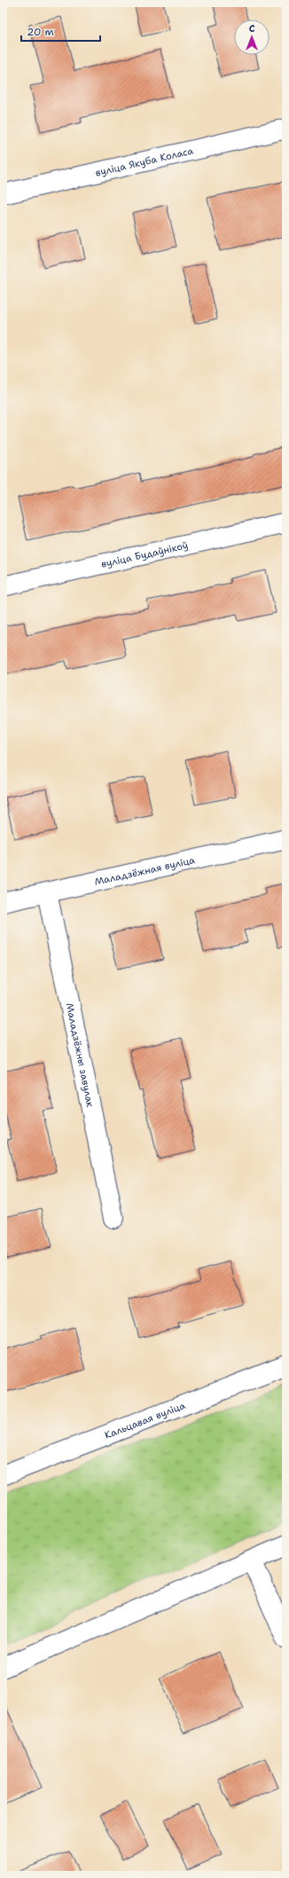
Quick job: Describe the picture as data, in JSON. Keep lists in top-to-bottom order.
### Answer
{
  "streets": {
    "street": [
      "вуліца Якуба Коласа",
      "вуліца Будаўнікоў",
      "Маладзёжная вуліца",
      "Маладзёжны завулак",
      "Кальцавая вуліца"
    ]
  },
  "crossings": [
    ["Маладзёжная вуліца", "Маладзёжны завулак"]
  ],
  "scale_bar": "20 m",
  "north": "top"
}
